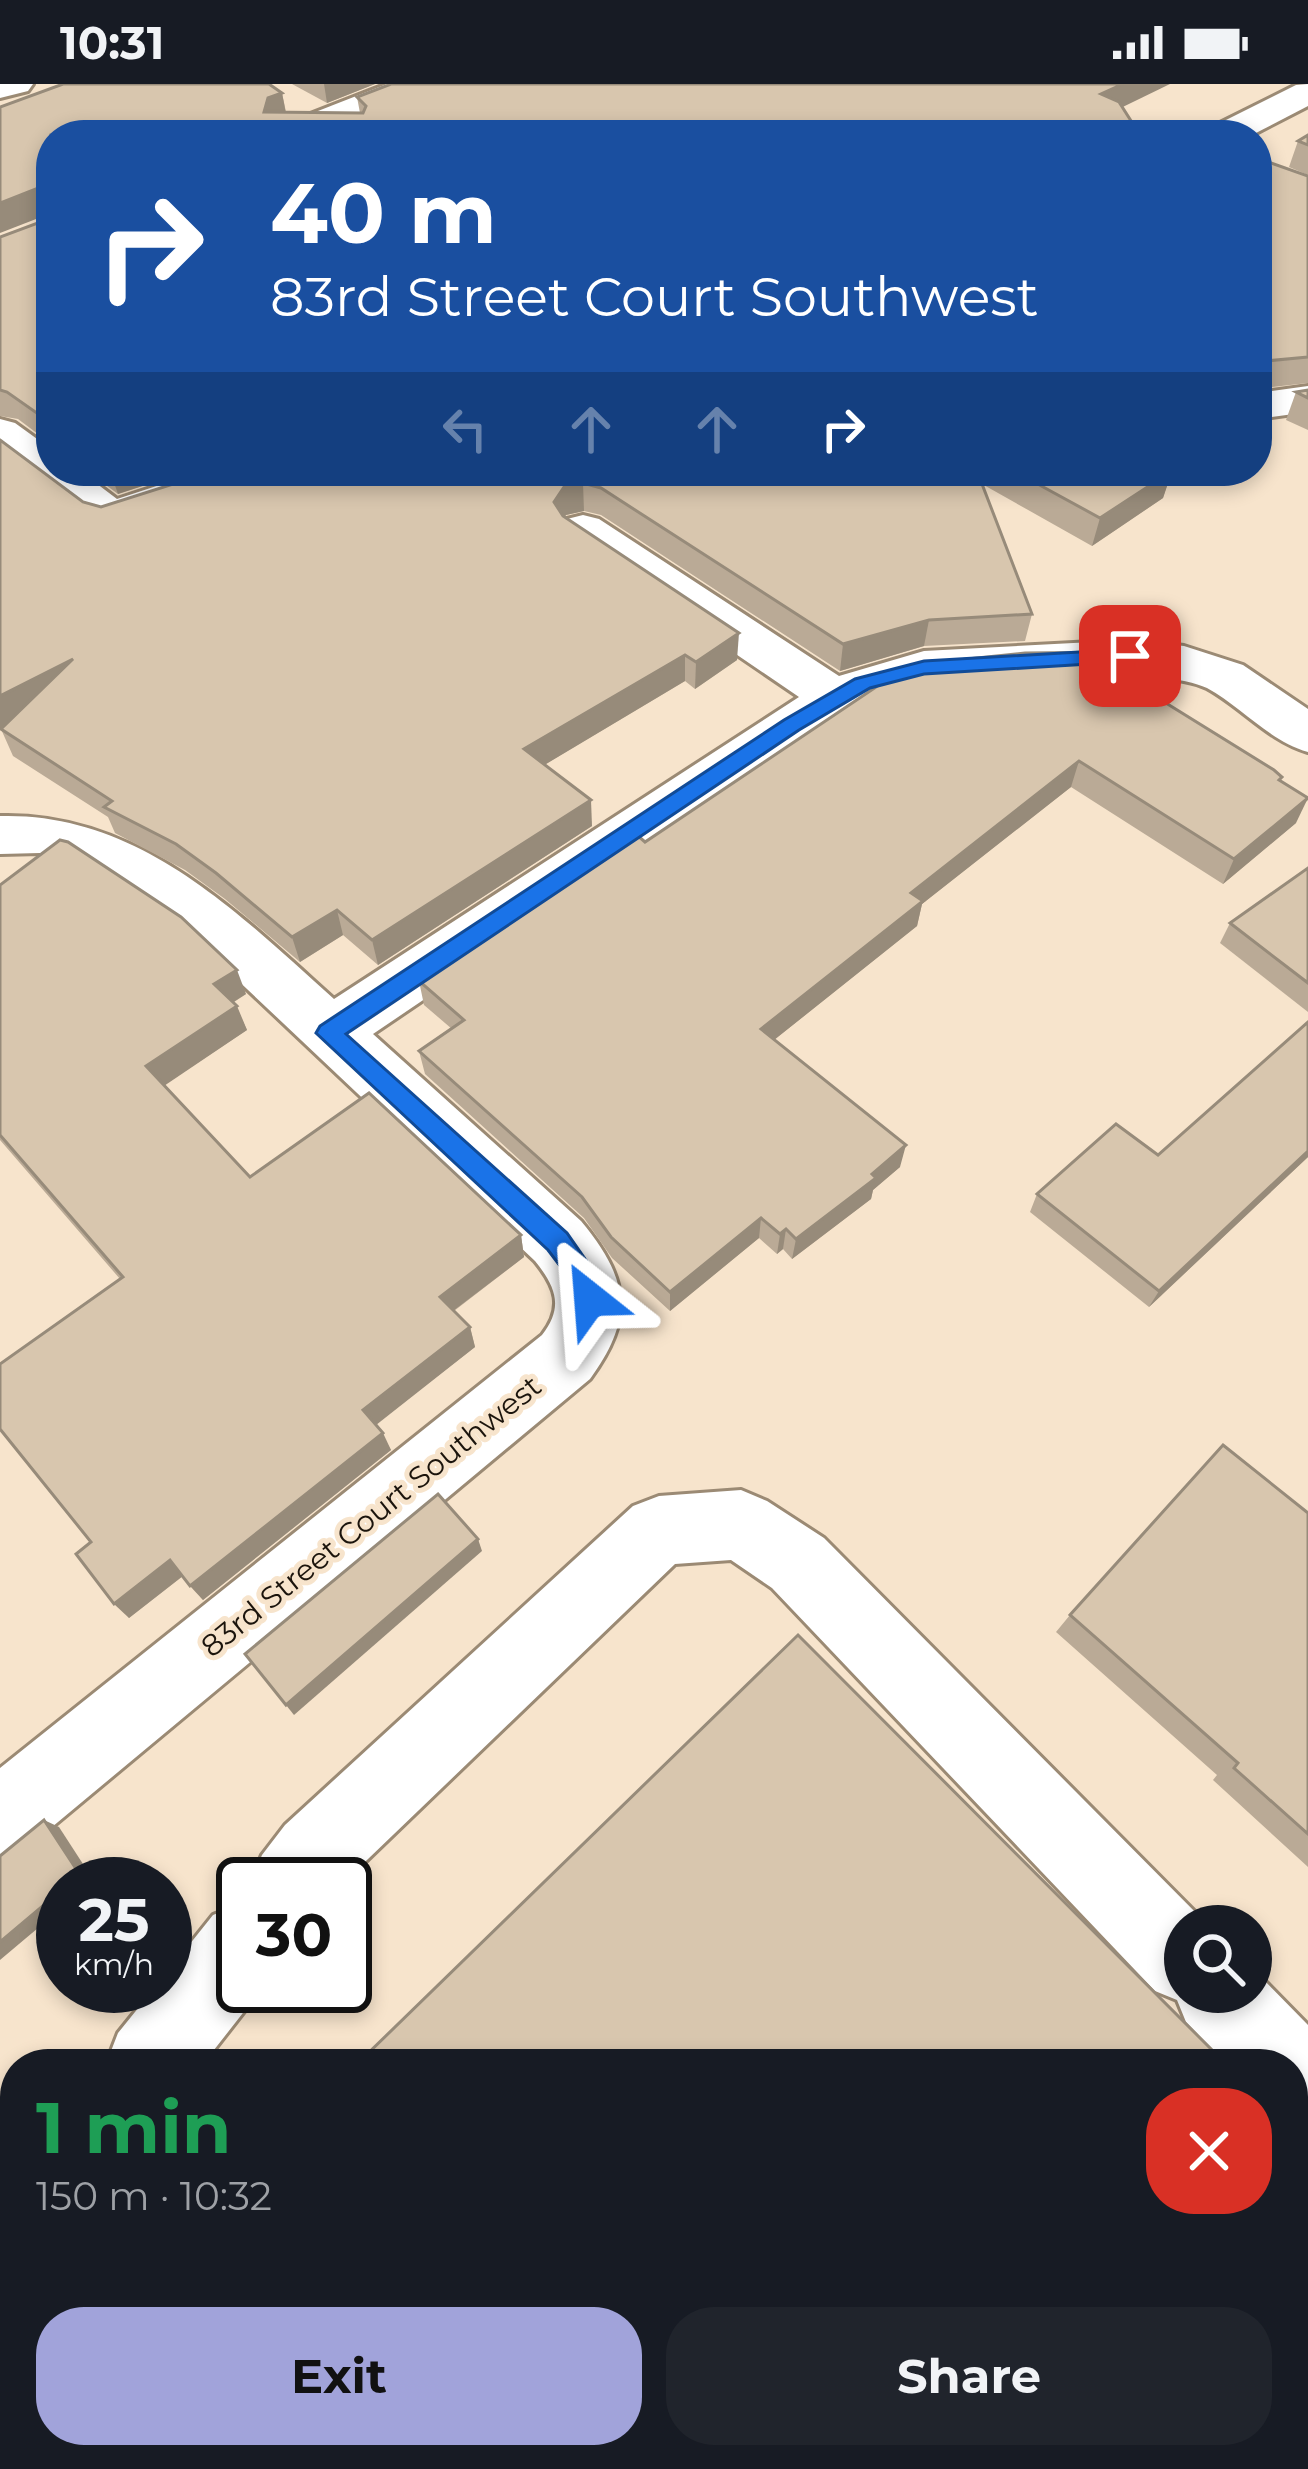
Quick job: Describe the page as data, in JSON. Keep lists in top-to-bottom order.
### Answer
{
  "streets": {
    "street": ["83rd Street Court Southwest"]
  },
  "page": {
    "status": "10:31",
    "turn": ["40 m", "83rd Street Court Southwest"],
    "speed": "25 km/h",
    "limit": "30",
    "heading": ["1 min", "150 m · 10:32"],
    "buttons": ["Exit", "Share"]
  }
}
